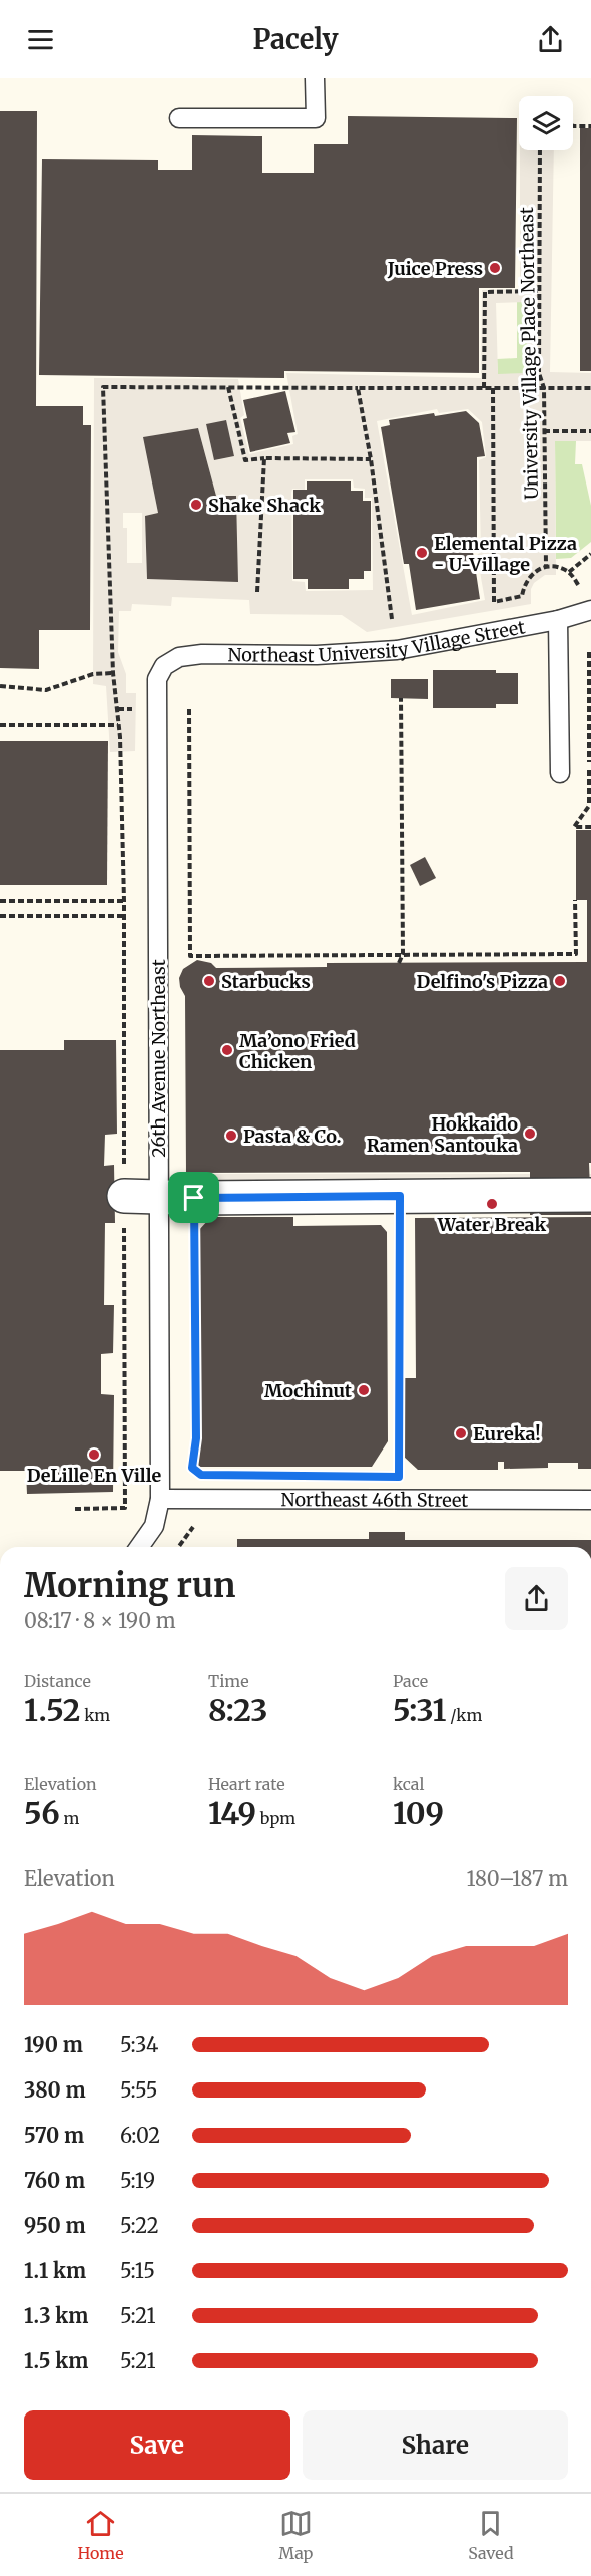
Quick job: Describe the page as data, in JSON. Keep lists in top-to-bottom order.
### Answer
{
  "streets": {
    "lane": ["Northeast University Village Street", "26th Avenue Northeast", "Northeast 46th Street"],
    "path": ["University Village Place Northeast"]
  },
  "crossings": [
    ["Northeast University Village Street", "26th Avenue Northeast"],
    ["26th Avenue Northeast", "Northeast 46th Street"]
  ],
  "places": [
    "Juice Press",
    "Shake Shack",
    "Elemental Pizza - U-Village",
    "Starbucks",
    "Delfino's Pizza",
    "Ma’ono Fried Chicken",
    "Hokkaido Ramen Santouka",
    "Pasta & Co.",
    "Water Break",
    "Mochinut",
    "Eureka!",
    "DeLille En Ville"
  ],
  "page": {
    "header": "Pacely",
    "heading": ["Morning run", "08:17 · 8 × 190 m"],
    "stats": [
      ["Distance", "1.52 km"],
      ["Time", "8:23"],
      ["Pace", "5:31 /km"],
      ["Elevation", "56 m"],
      ["Heart rate", "149 bpm"],
      ["kcal", "109"]
    ],
    "chart": ["Elevation", "180–187 m"],
    "list": [
      {
        "name": "190 m",
        "note": "5:34"
      },
      {
        "name": "380 m",
        "note": "5:55"
      },
      {
        "name": "570 m",
        "note": "6:02"
      },
      {
        "name": "760 m",
        "note": "5:19"
      },
      {
        "name": "950 m",
        "note": "5:22"
      },
      {
        "name": "1.1 km",
        "note": "5:15"
      },
      {
        "name": "1.3 km",
        "note": "5:21"
      },
      {
        "name": "1.5 km",
        "note": "5:21"
      }
    ],
    "buttons": ["Save", "Share"],
    "tabs": ["Home", "Map", "Saved"]
  }
}
